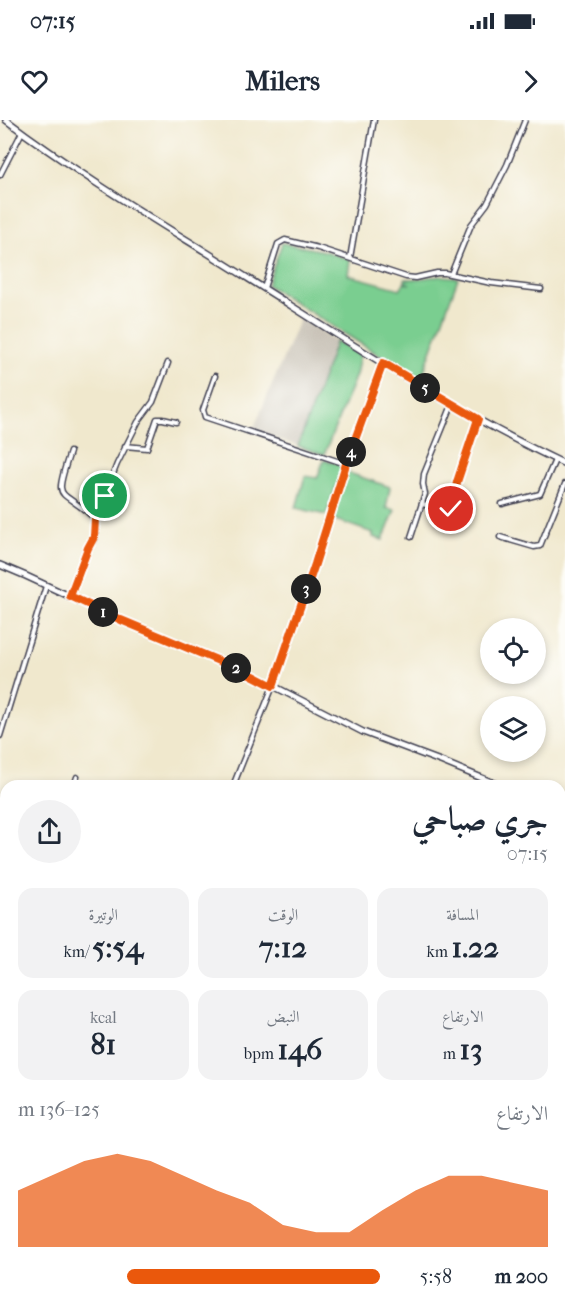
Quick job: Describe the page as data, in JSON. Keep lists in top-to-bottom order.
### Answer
{
  "page": {
    "status": "07:15",
    "header": "Milers",
    "pins": [
      "5",
      "4",
      "3",
      "1",
      "2"
    ],
    "heading": ["جري صباحي", "07:15"],
    "stats": [
      ["المسافة", "1.22 km"],
      ["الوقت", "7:12"],
      ["الوتيرة", "5:54 /km"],
      ["الارتفاع", "13 m"],
      ["النبض", "146 bpm"],
      ["kcal", "81"]
    ],
    "chart": ["الارتفاع", "125–136 m"],
    "list": [
      {
        "name": "200 m",
        "note": "5:58"
      }
    ]
  }
}
